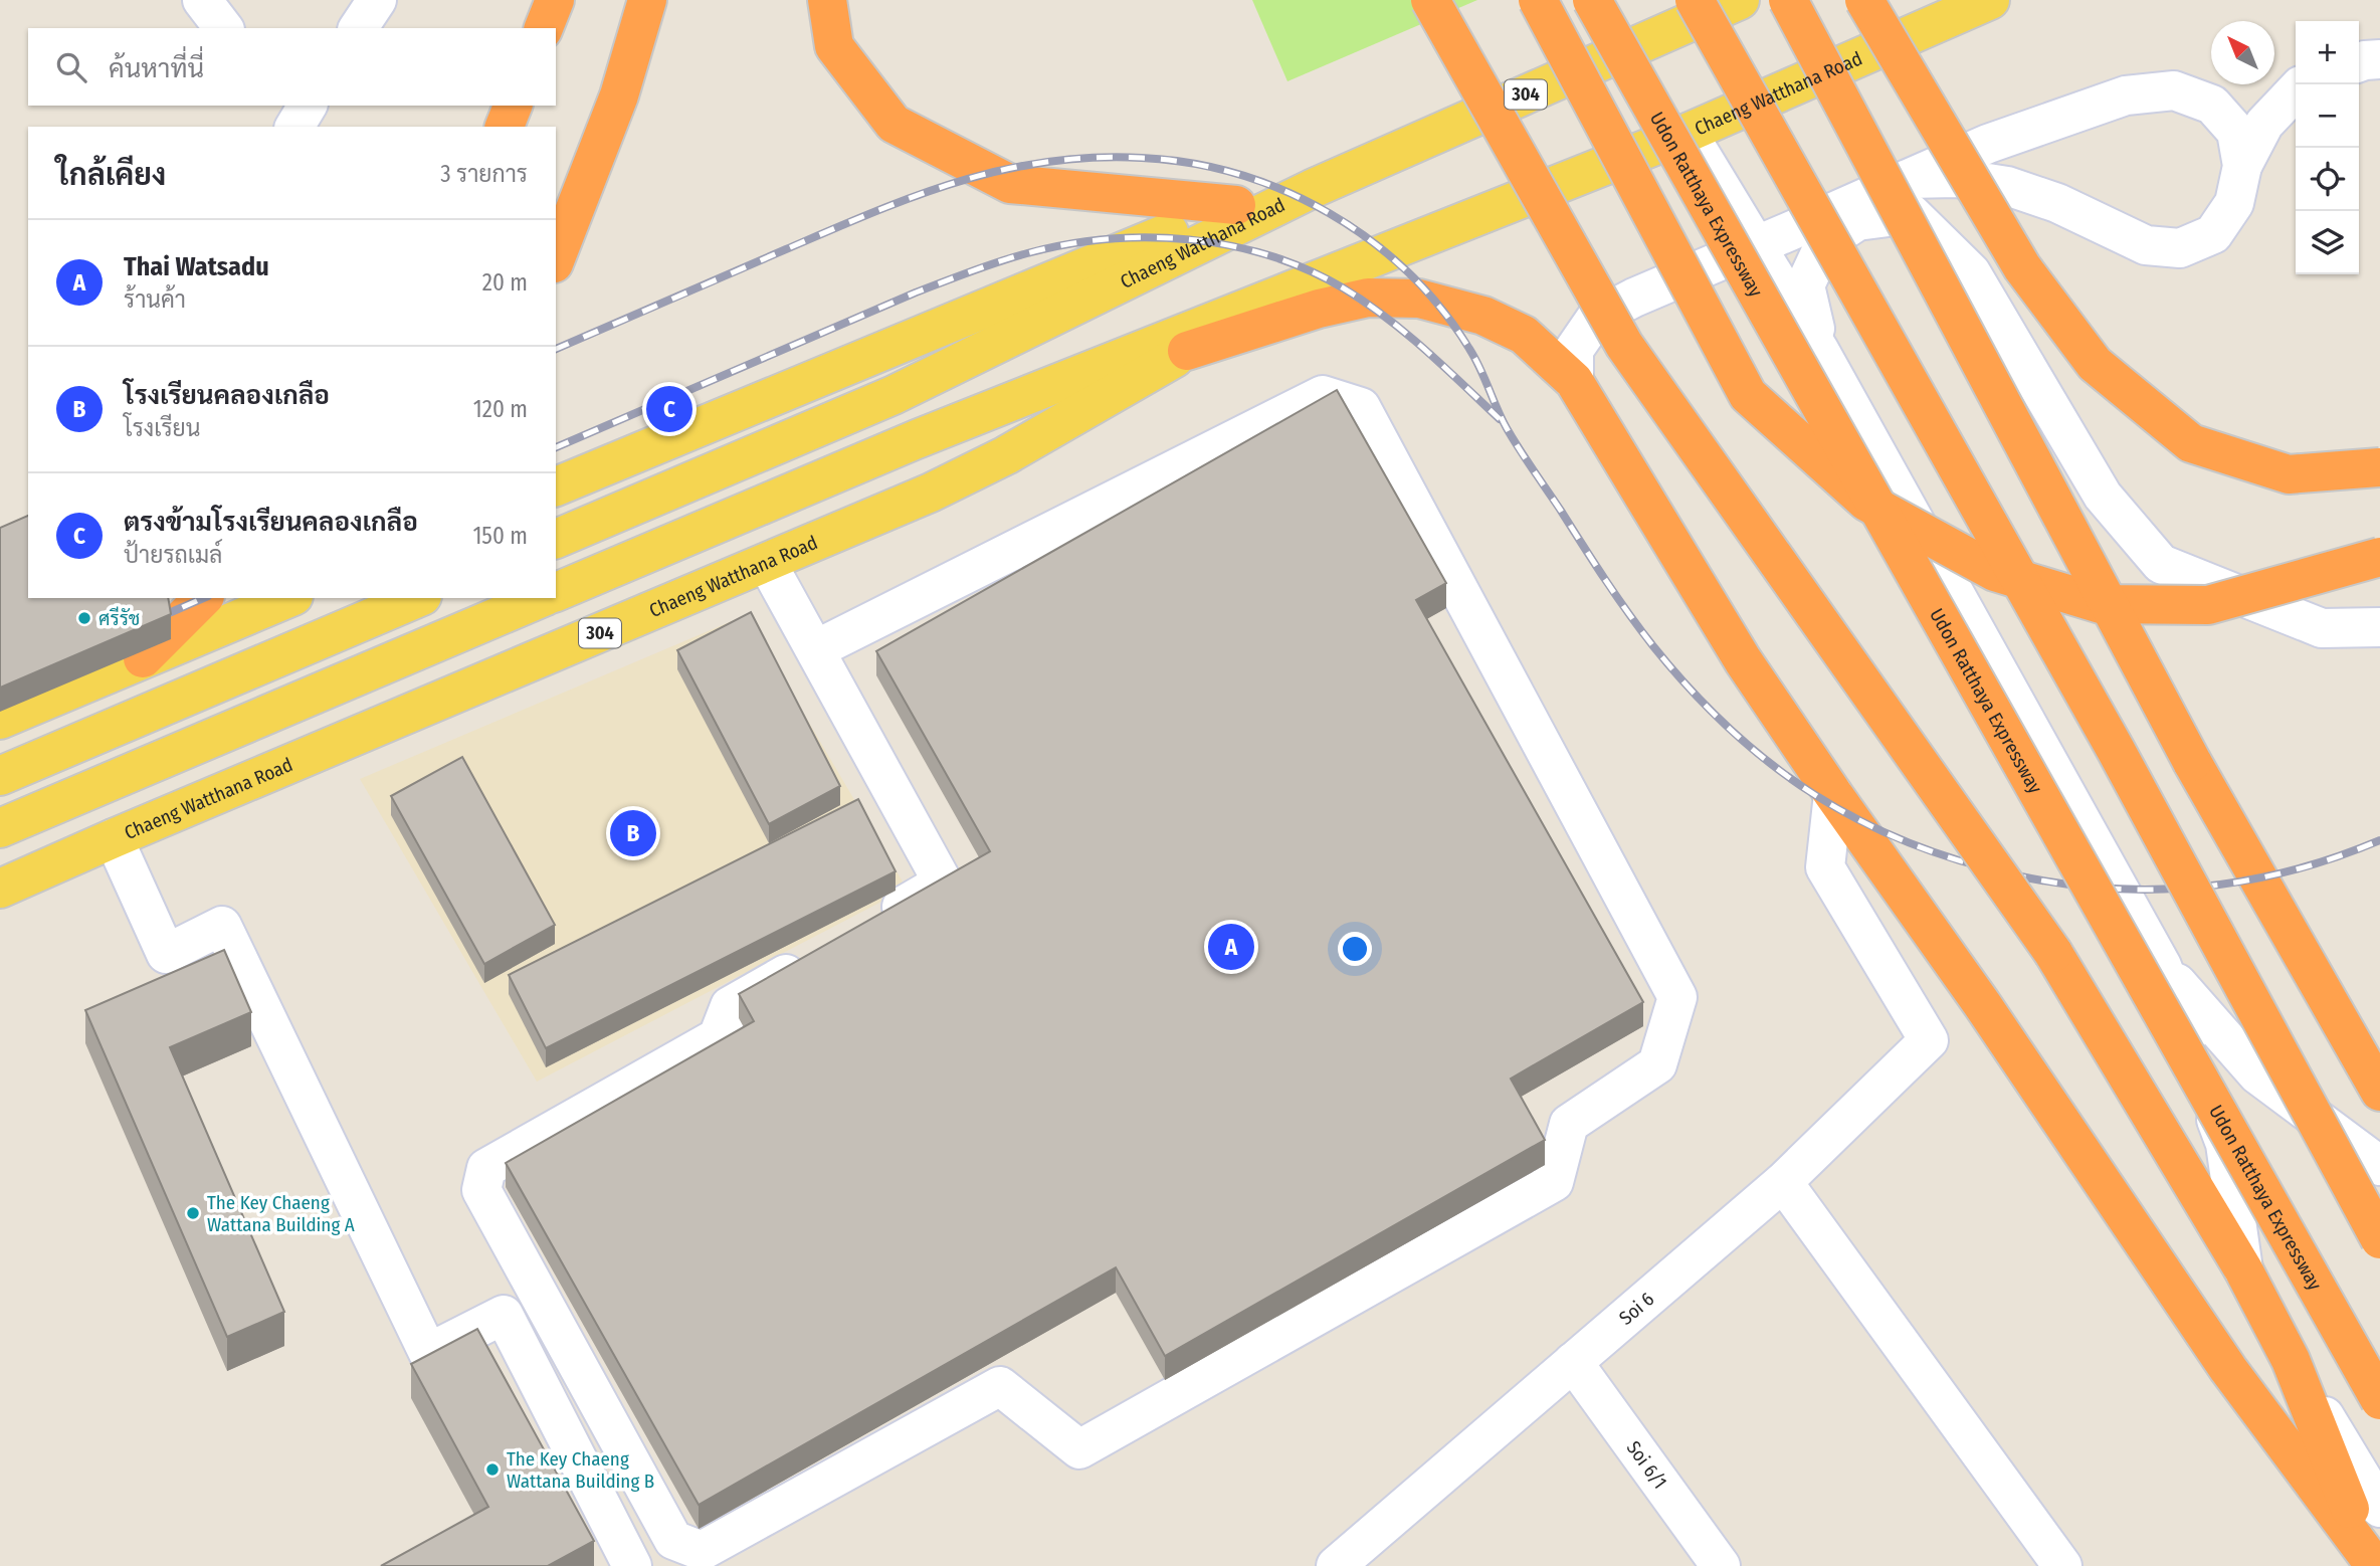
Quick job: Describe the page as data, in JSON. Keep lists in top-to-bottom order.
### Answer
{
  "streets": {
    "highway": ["Udon Ratthaya Expressway"],
    "main road": ["Chaeng Watthana Road", "304"],
    "street": ["Soi 6", "Soi 6/1"]
  },
  "crossings": [
    ["Soi 6", "Soi 6/1"]
  ],
  "places": ["ศรีรัช", "The Key Chaeng Wattana Building A", "The Key Chaeng Wattana Building B"],
  "north": "top left",
  "page": {
    "map_buttons": ["+", "−"],
    "search": "ค้นหาที่นี่",
    "heading": ["ใกล้เคียง", "3 รายการ"],
    "list": [
      {
        "mark": "A",
        "name": "Thai Watsadu",
        "note": "ร้านค้า",
        "value": "20 m"
      },
      {
        "mark": "B",
        "name": "โรงเรียนคลองเกลือ",
        "note": "โรงเรียน",
        "value": "120 m"
      },
      {
        "mark": "C",
        "name": "ตรงข้ามโรงเรียนคลองเกลือ",
        "note": "ป้ายรถเมล์",
        "value": "150 m"
      }
    ],
    "pins": ["C", "B", "A"]
  }
}
